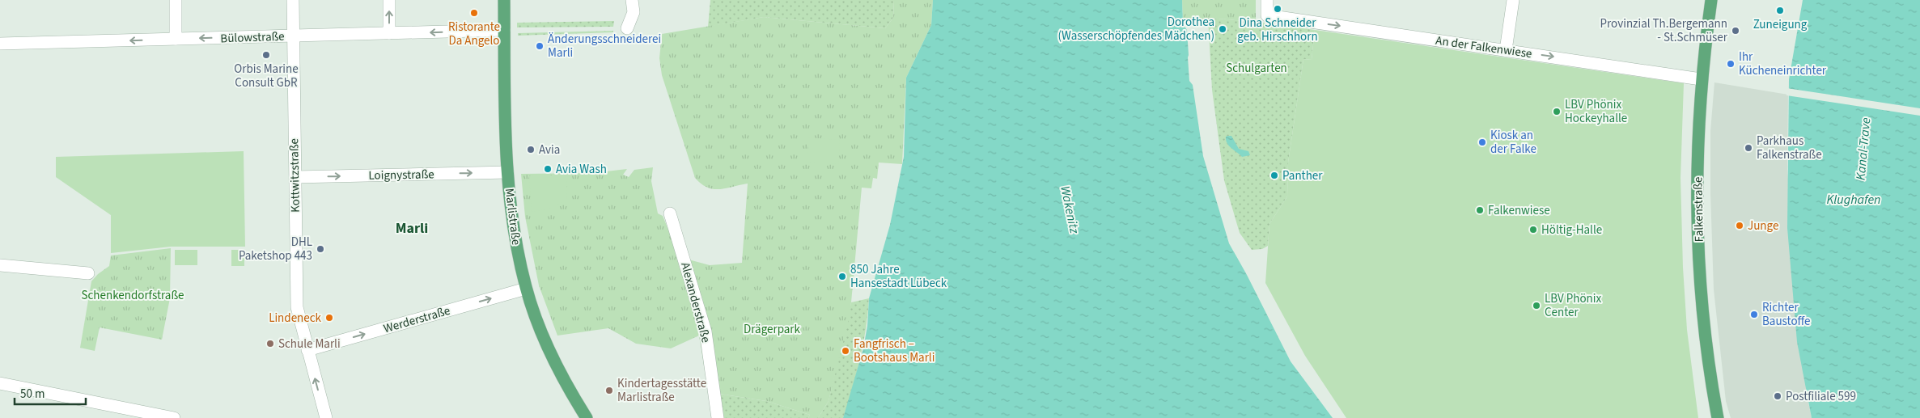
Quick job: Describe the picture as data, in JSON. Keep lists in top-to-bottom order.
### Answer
{
  "streets": {
    "main road": ["Falkenstraße", "Marlistraße"],
    "street": [
      "Bülowstraße",
      "An der Falkenwiese",
      "Loignystraße",
      "Kottwitzstraße",
      "Alexanderstraße",
      "Werderstraße"
    ]
  },
  "crossings": [
    ["Bülowstraße", "Kottwitzstraße"],
    ["Bülowstraße", "Marlistraße"],
    ["An der Falkenwiese", "Falkenstraße"],
    ["Loignystraße", "Kottwitzstraße"],
    ["Loignystraße", "Marlistraße"],
    ["Kottwitzstraße", "Werderstraße"],
    ["Marlistraße", "Werderstraße"]
  ],
  "one_way": [
    "Bülowstraße",
    "An der Falkenwiese",
    "Loignystraße",
    "Werderstraße"
  ],
  "districts": ["Marli"],
  "water": ["Kanal-Trave", "Klughafen", "Wakenitz"],
  "parks": ["Schulgarten", "Schenkendorfstraße", "Drägerpark"],
  "places": [
    "Dina Schneider geb. Hirschhorn",
    "Zuneigung",
    "Ristorante Da Angelo",
    "Dorothea (Wasserschöpfendes Mädchen)",
    "Provinzial Th.Bergemann - St.Schmüser",
    "Änderungsschneiderei Marli",
    "Orbis Marine Consult GbR",
    "Ihr Kücheneinrichter",
    "LBV Phönix Hockeyhalle",
    "Kiosk an der Falke",
    "Parkhaus Falkenstraße",
    "Avia",
    "Avia Wash",
    "Panther",
    "Falkenwiese",
    "Junge",
    "Höltig-Halle",
    "DHL Paketshop 443",
    "850 Jahre Hansestadt Lübeck",
    "LBV Phönix Center",
    "Richter Baustoffe",
    "Lindeneck",
    "Schule Marli",
    "Fangfrisch – Bootshaus Marli",
    "Kindertagesstätte Marlistraße",
    "Postfiliale 599"
  ],
  "scale_bar": "50 m"
}
